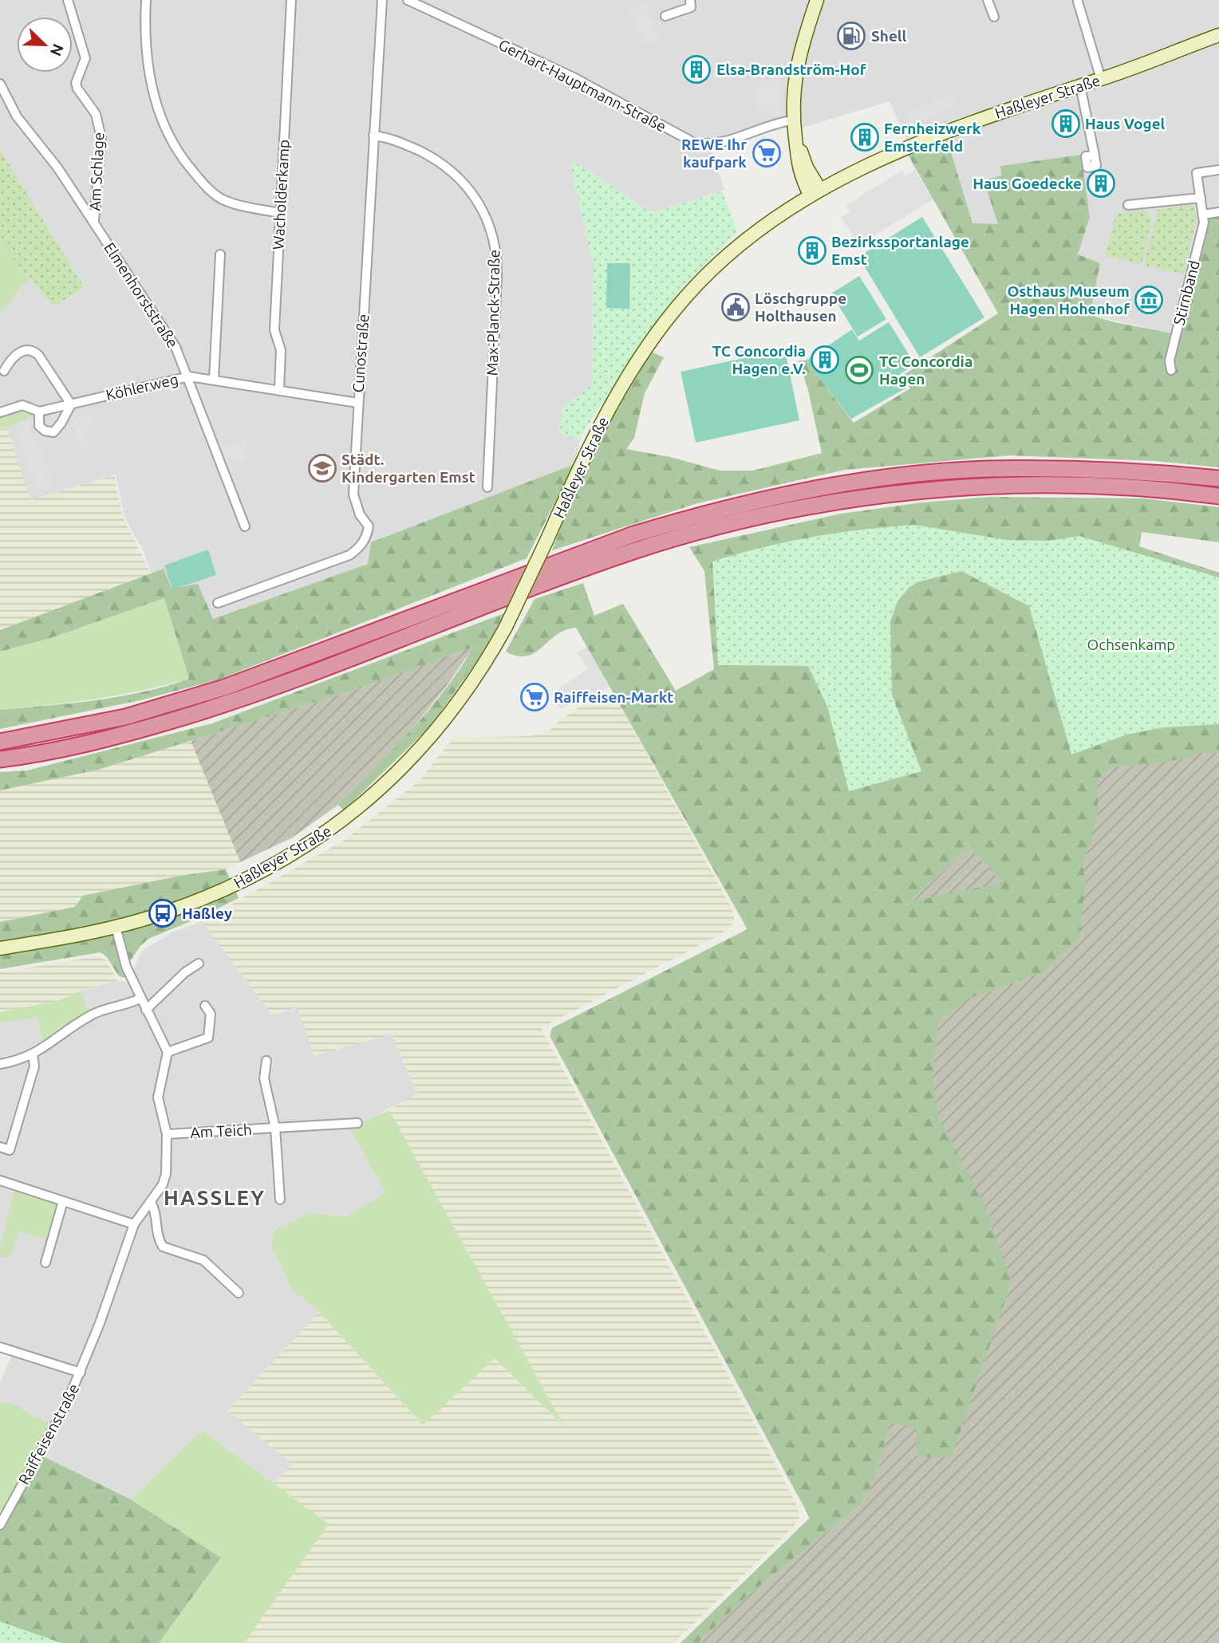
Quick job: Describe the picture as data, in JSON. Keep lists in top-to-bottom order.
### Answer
{
  "streets": {
    "main road": ["Haßleyer Straße"],
    "street": [
      "Gerhart-Hauptmann-Straße",
      "Am Schlage",
      "Wacholderkamp",
      "Stirnband",
      "Elmenhorststraße",
      "Max-Planck-Straße",
      "Cunostraße",
      "Köhlerweg",
      "Am Teich",
      "Raiffeisenstraße"
    ]
  },
  "crossings": [
    ["Am Schlage", "Elmenhorststraße"],
    ["Wacholderkamp", "Köhlerweg"],
    ["Elmenhorststraße", "Köhlerweg"],
    ["Max-Planck-Straße", "Cunostraße"],
    ["Cunostraße", "Köhlerweg"],
    ["Am Teich", "Raiffeisenstraße"]
  ],
  "districts": ["HASSLEY"],
  "parks": ["Ochsenkamp"],
  "places": {
    "fuel station": ["Shell"],
    "building": [
      "Elsa-Brandström-Hof",
      "Haus Vogel",
      "Fernheizwerk Emsterfeld",
      "Haus Goedecke",
      "Bezirkssportanlage Emst",
      "TC Concordia Hagen e.V."
    ],
    "supermarket": ["REWE Ihr kaufpark", "Raiffeisen-Markt"],
    "museum": ["Osthaus Museum Hagen Hohenhof"],
    "public building": ["Löschgruppe Holthausen"],
    "sports": ["TC Concordia Hagen"],
    "school or university": ["Städt. Kindergarten Emst"],
    "bus stop": ["Haßley"]
  },
  "north": "bottom right"
}
